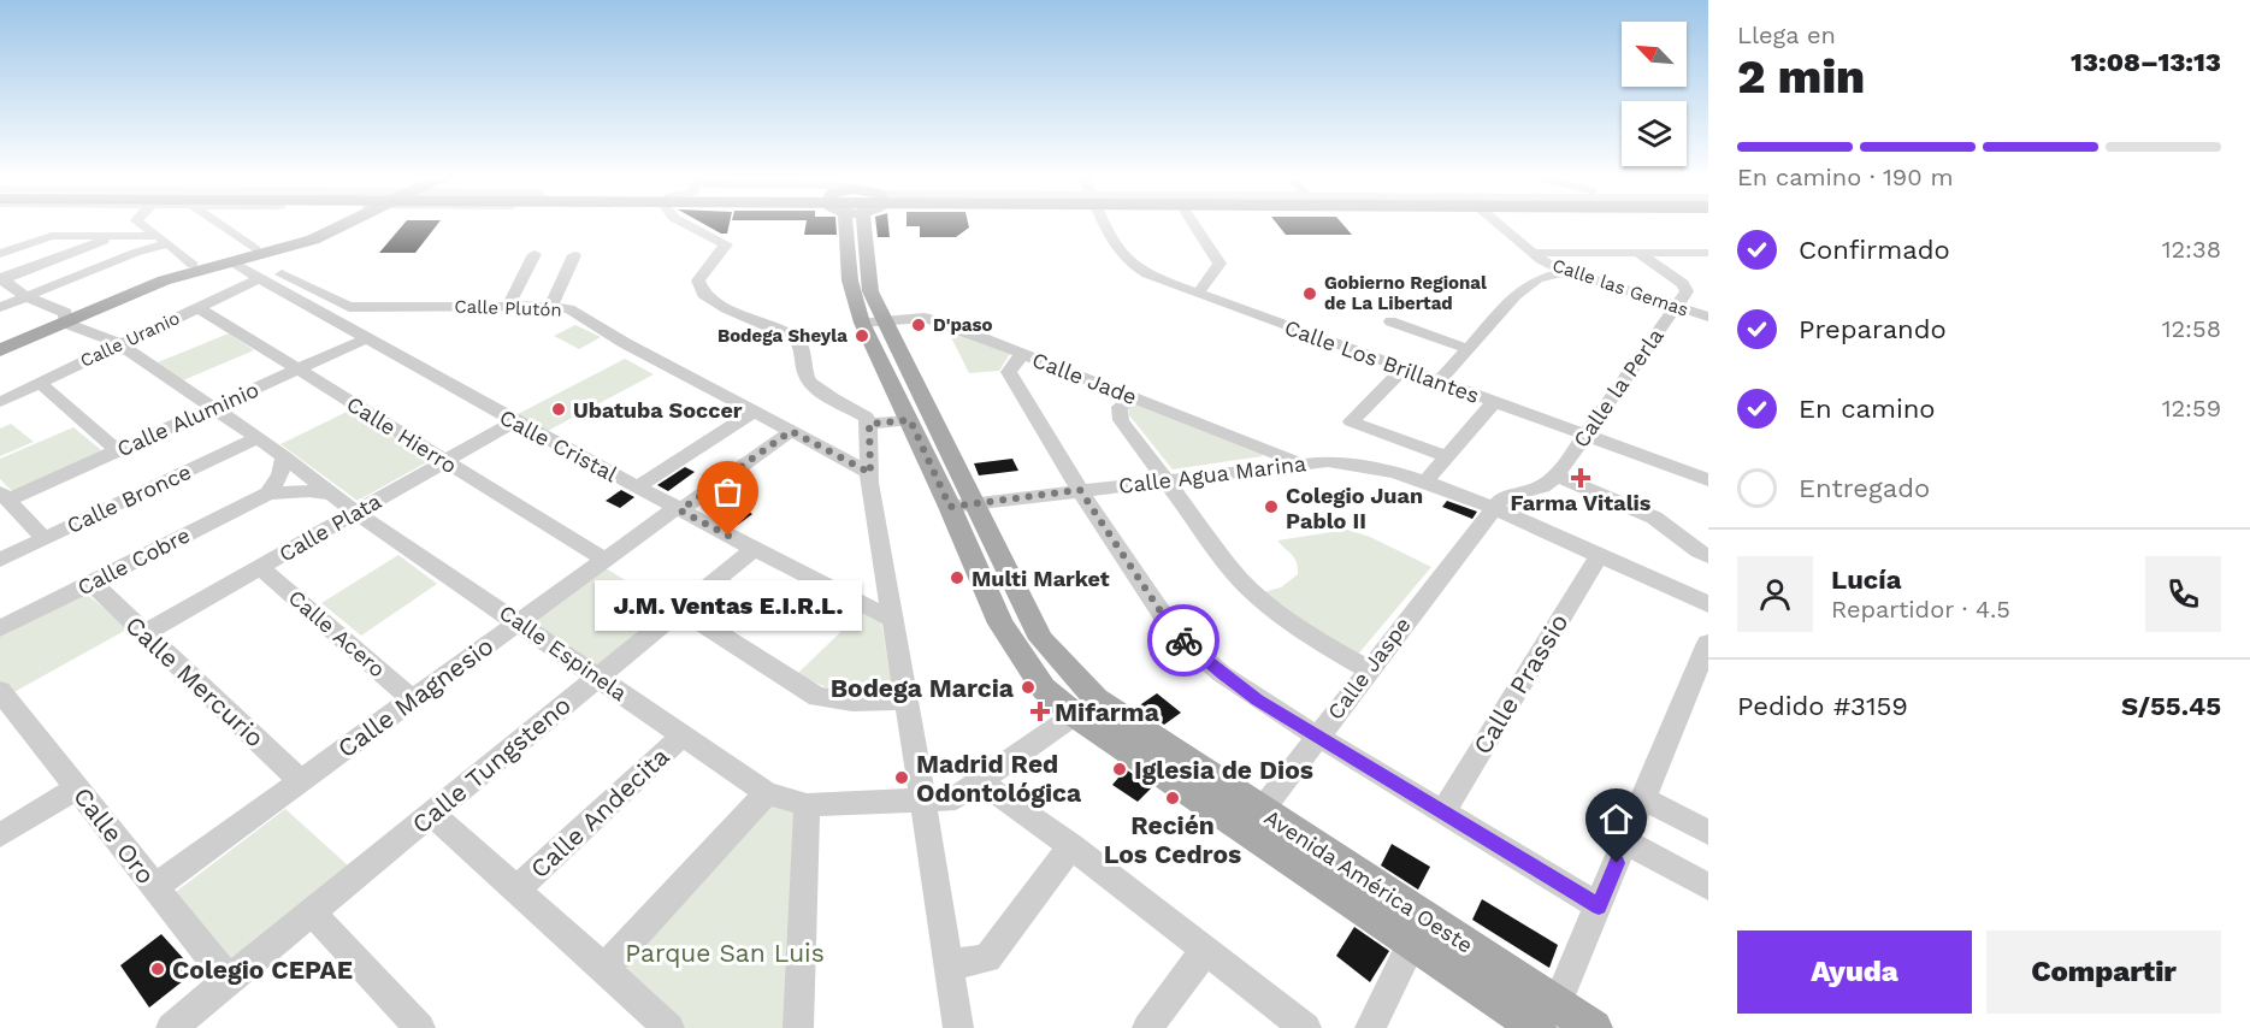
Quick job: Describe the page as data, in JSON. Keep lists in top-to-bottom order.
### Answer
{
  "streets": {
    "main road": ["Avenida América Oeste"],
    "street": [
      "Calle las Gemas",
      "Calle Plutón",
      "Calle Uranio",
      "Calle Los Brillantes",
      "Calle Jade",
      "Calle la Perla",
      "Calle Aluminio",
      "Calle Hierro",
      "Calle Cristal",
      "Calle Agua Marina",
      "Calle Bronce",
      "Calle Plata",
      "Calle Cobre",
      "Calle Acero",
      "Calle Espinela",
      "Calle Jaspe",
      "Calle Mercurio",
      "Calle Prassio",
      "Calle Magnesio",
      "Calle Tungsteno",
      "Calle Andecita",
      "Calle Oro"
    ]
  },
  "crossings": [
    ["Calle las Gemas", "Calle la Perla"],
    ["Calle Plutón", "Calle Uranio"],
    ["Calle Plutón", "Calle Cristal"],
    ["Calle Plutón", "Calle Magnesio"],
    ["Calle Uranio", "Calle Hierro"],
    ["Calle Uranio", "Calle Cristal"],
    ["Calle Uranio", "Calle Espinela"],
    ["Calle Los Brillantes", "Calle la Perla"],
    ["Calle Jade", "Calle Agua Marina"],
    ["Calle Jade", "Avenida América Oeste"],
    ["Calle Aluminio", "Calle Hierro"],
    ["Calle Aluminio", "Calle Cristal"],
    ["Calle Aluminio", "Calle Espinela"],
    ["Calle Hierro", "Calle Plata"],
    ["Calle Hierro", "Calle Magnesio"],
    ["Calle Cristal", "Calle Plata"],
    ["Calle Cristal", "Calle Magnesio"],
    ["Calle Cristal", "Calle Tungsteno"],
    ["Calle Agua Marina", "Calle Jaspe"],
    ["Calle Agua Marina", "Calle Prassio"],
    ["Calle Agua Marina", "Avenida América Oeste"],
    ["Calle Bronce", "Calle Espinela"],
    ["Calle Plata", "Calle Acero"],
    ["Calle Plata", "Calle Espinela"],
    ["Calle Plata", "Calle Mercurio"],
    ["Calle Cobre", "Calle Espinela"],
    ["Calle Cobre", "Calle Mercurio"],
    ["Calle Acero", "Calle Magnesio"],
    ["Calle Espinela", "Calle Magnesio"],
    ["Calle Espinela", "Calle Tungsteno"],
    ["Calle Espinela", "Calle Andecita"],
    ["Calle Espinela", "Avenida América Oeste"],
    ["Calle Jaspe", "Avenida América Oeste"],
    ["Calle Mercurio", "Calle Magnesio"],
    ["Calle Magnesio", "Calle Oro"],
    ["Calle Tungsteno", "Calle Oro"]
  ],
  "parks": ["Parque San Luis"],
  "places": {
    "other": [
      "Gobierno Regional de La Libertad",
      "D'paso",
      "Bodega Sheyla",
      "Ubatuba Soccer",
      "Colegio Juan Pablo II",
      "J.M. Ventas E.I.R.L.",
      "Multi Market",
      "Bodega Marcia",
      "Iglesia de Dios",
      "Madrid Red Odontológica",
      "Recién Los Cedros",
      "Colegio CEPAE"
    ],
    "health": ["Farma Vitalis", "Mifarma"]
  },
  "north": "top left",
  "page": {
    "heading": ["2 min", "Llega en", "13:08–13:13"],
    "panel": [
      "Lucía",
      "Repartidor · 4.5",
      "Pedido #3159",
      "S/55.45"
    ],
    "bar": "En camino · 190 m",
    "list": [
      ["Confirmado", "12:38"],
      ["Preparando", "12:58"],
      ["En camino", "12:59"],
      "Entregado"
    ],
    "bubble": "J.M. Ventas E.I.R.L.",
    "buttons": ["Ayuda", "Compartir"]
  }
}
